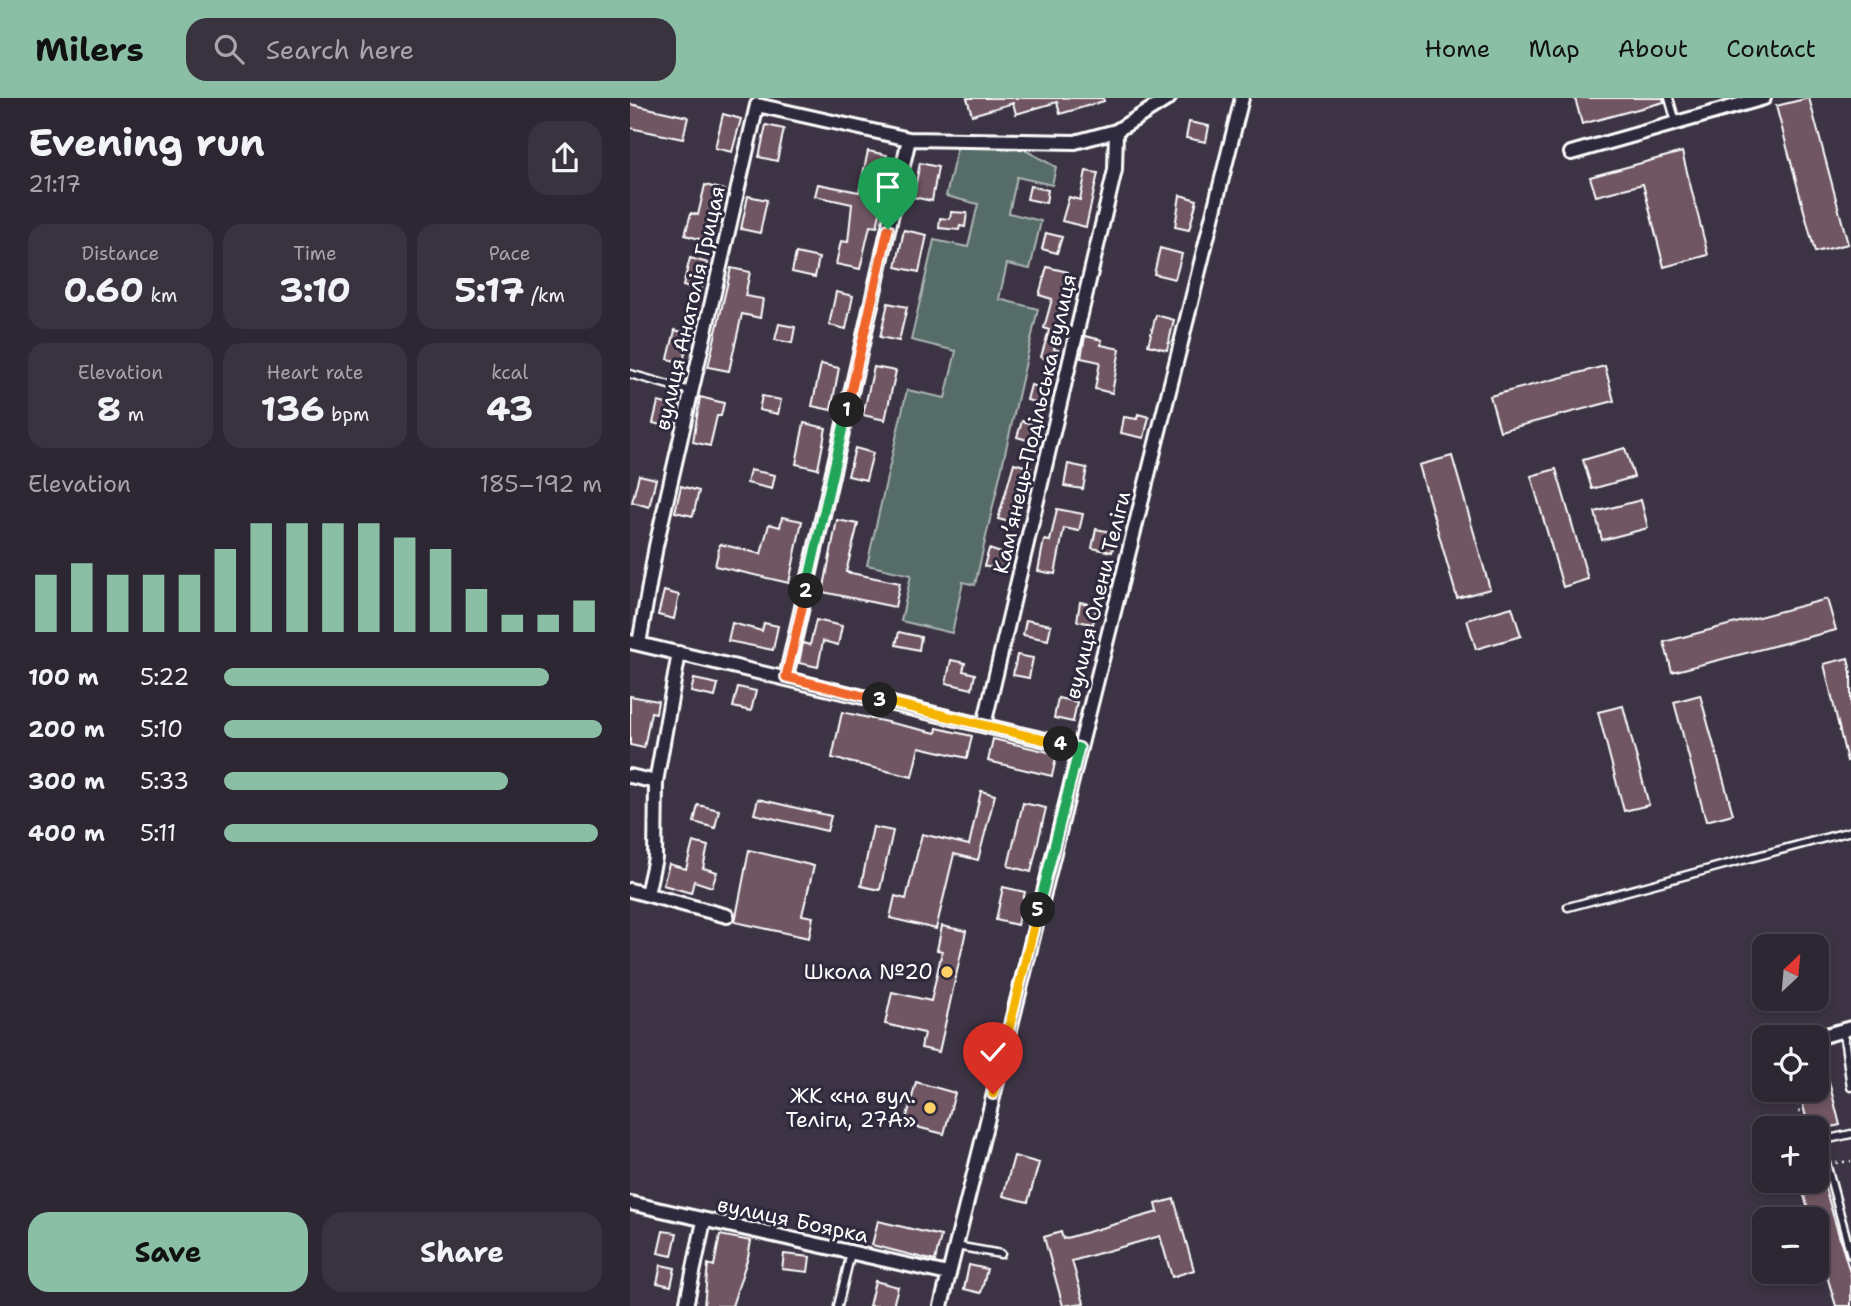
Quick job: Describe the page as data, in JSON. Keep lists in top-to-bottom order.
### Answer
{
  "streets": {
    "street": [
      "вулиця Анатолія Грицая",
      "Камʼянець-Подільська вулиця",
      "вулиця Олени Теліги",
      "вулиця Боярка"
    ]
  },
  "crossings": [
    ["вулиця Олени Теліги", "вулиця Боярка"]
  ],
  "places": ["Школа №20", "ЖК «на вул. Теліги, 27А»"],
  "north": "top right",
  "page": {
    "header": "Milers",
    "search": "Search here",
    "nav": [
      "Home",
      "Map",
      "About",
      "Contact"
    ],
    "heading": ["Evening run", "21:17"],
    "stats": [
      ["Distance", "0.60 km"],
      ["Time", "3:10"],
      ["Pace", "5:17 /km"],
      ["Elevation", "8 m"],
      ["Heart rate", "136 bpm"],
      ["kcal", "43"]
    ],
    "pins": [
      "1",
      "2",
      "3",
      "4",
      "5"
    ],
    "chart": ["Elevation", "185–192 m"],
    "list": [
      {
        "name": "100 m",
        "note": "5:22"
      },
      {
        "name": "200 m",
        "note": "5:10"
      },
      {
        "name": "300 m",
        "note": "5:33"
      },
      {
        "name": "400 m",
        "note": "5:11"
      }
    ],
    "map_buttons": ["+", "−"],
    "buttons": ["Save", "Share"]
  }
}
